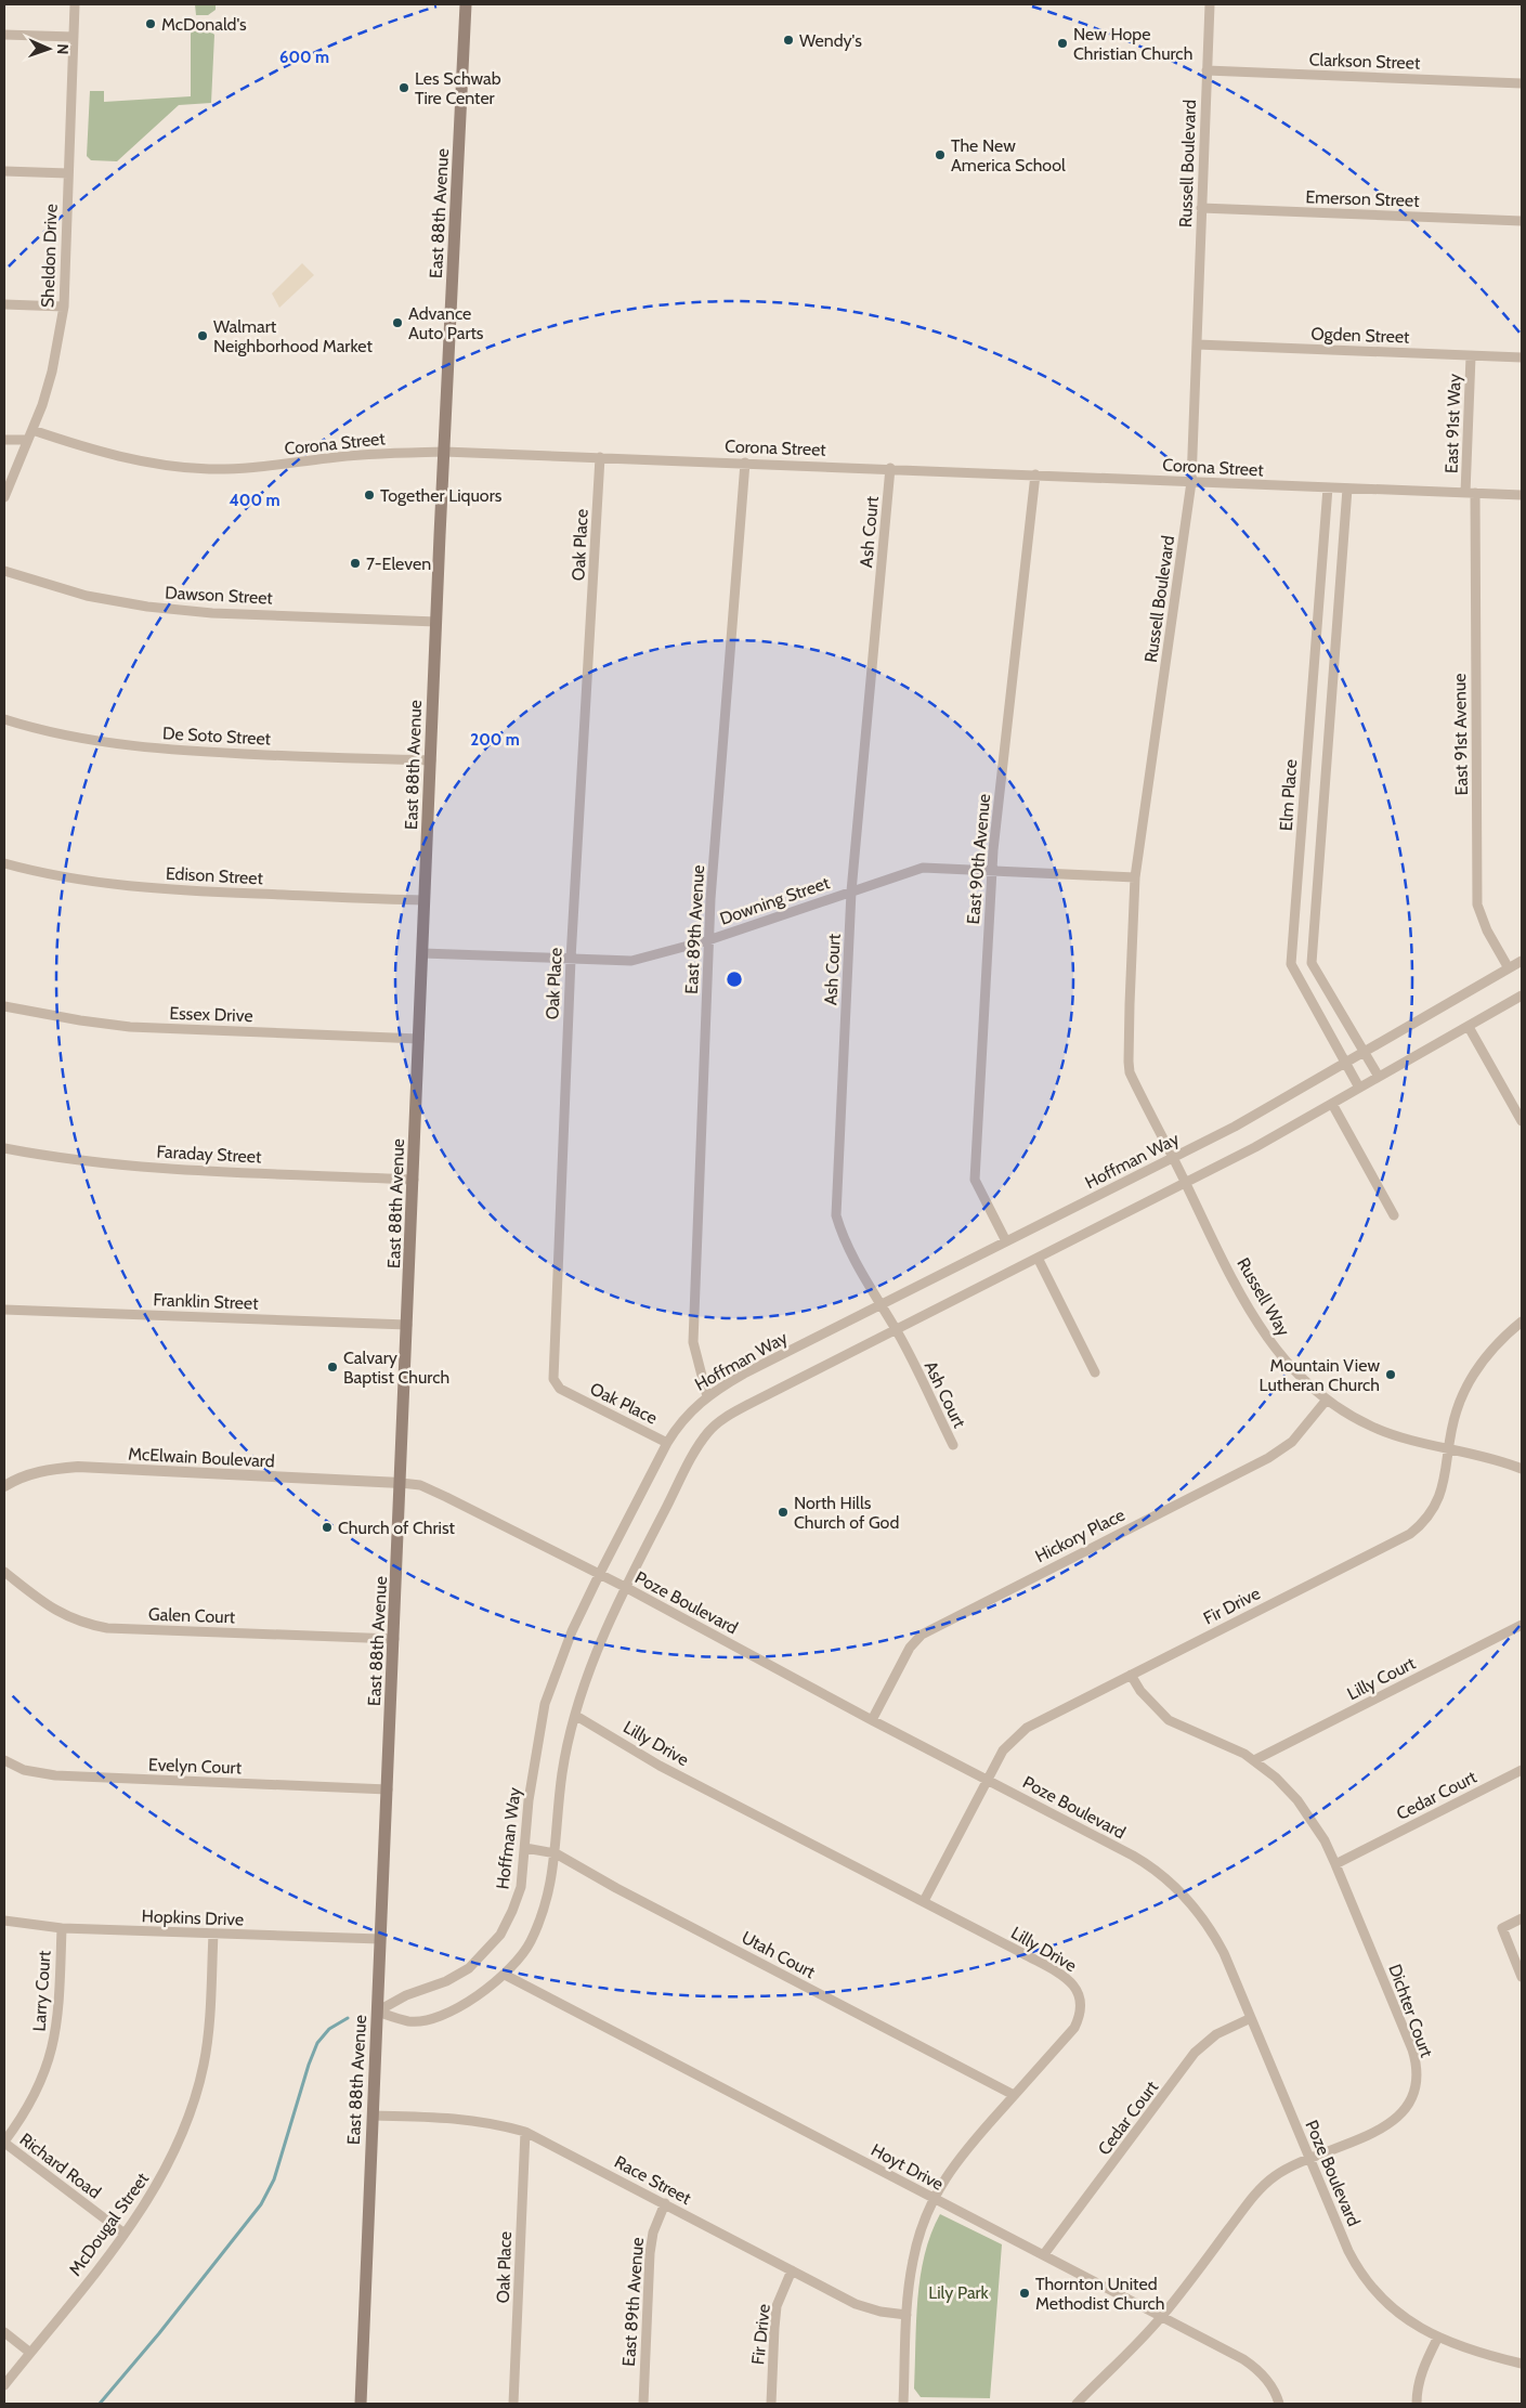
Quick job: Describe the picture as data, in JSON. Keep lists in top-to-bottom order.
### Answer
{
  "streets": {
    "main road": ["East 88th Avenue"],
    "street": [
      "Clarkson Street",
      "Russell Boulevard",
      "Emerson Street",
      "Sheldon Drive",
      "Ogden Street",
      "East 91st Way",
      "Corona Street",
      "Ash Court",
      "Oak Place",
      "Dawson Street",
      "East 91st Avenue",
      "De Soto Street",
      "Elm Place",
      "East 90th Avenue",
      "Edison Street",
      "Downing Street",
      "East 89th Avenue",
      "Essex Drive",
      "Faraday Street",
      "Hoffman Way",
      "Russell Way",
      "Franklin Street",
      "McElwain Boulevard",
      "Hickory Place",
      "Poze Boulevard",
      "Fir Drive",
      "Galen Court",
      "Lilly Court",
      "Lilly Drive",
      "Evelyn Court",
      "Cedar Court",
      "Hopkins Drive",
      "Utah Court",
      "Larry Court",
      "Dichter Court",
      "Richard Road",
      "Hoyt Drive",
      "Race Street",
      "McDougal Street"
    ]
  },
  "crossings": [
    ["Clarkson Street", "Russell Boulevard"],
    ["Russell Boulevard", "Emerson Street"],
    ["Russell Boulevard", "Ogden Street"],
    ["Russell Boulevard", "Corona Street"],
    ["Russell Boulevard", "Downing Street"],
    ["Russell Boulevard", "Hoffman Way"],
    ["Russell Boulevard", "Russell Way"],
    ["East 88th Avenue", "Corona Street"],
    ["East 88th Avenue", "Dawson Street"],
    ["East 88th Avenue", "De Soto Street"],
    ["East 88th Avenue", "Edison Street"],
    ["East 88th Avenue", "Downing Street"],
    ["East 88th Avenue", "Essex Drive"],
    ["East 88th Avenue", "Faraday Street"],
    ["East 88th Avenue", "Hoffman Way"],
    ["East 88th Avenue", "Franklin Street"],
    ["East 88th Avenue", "McElwain Boulevard"],
    ["East 88th Avenue", "Poze Boulevard"],
    ["East 88th Avenue", "Galen Court"],
    ["East 88th Avenue", "Evelyn Court"],
    ["East 88th Avenue", "Hopkins Drive"],
    ["East 88th Avenue", "Race Street"],
    ["Sheldon Drive", "Corona Street"],
    ["Ogden Street", "East 91st Way"],
    ["East 91st Way", "Corona Street"],
    ["East 91st Way", "East 91st Avenue"],
    ["Corona Street", "Ash Court"],
    ["Corona Street", "Oak Place"],
    ["Corona Street", "East 91st Avenue"],
    ["Corona Street", "Elm Place"],
    ["Corona Street", "East 90th Avenue"],
    ["Corona Street", "East 89th Avenue"],
    ["Ash Court", "Downing Street"],
    ["Ash Court", "Hoffman Way"],
    ["Oak Place", "Downing Street"],
    ["Oak Place", "Hoffman Way"],
    ["Oak Place", "Race Street"],
    ["East 91st Avenue", "Hoffman Way"],
    ["Elm Place", "Hoffman Way"],
    ["East 90th Avenue", "Downing Street"],
    ["East 90th Avenue", "Hoffman Way"],
    ["Downing Street", "East 89th Avenue"],
    ["East 89th Avenue", "Hoffman Way"],
    ["East 89th Avenue", "Race Street"],
    ["Hoffman Way", "Poze Boulevard"],
    ["Hoffman Way", "Utah Court"],
    ["Russell Way", "Hickory Place"],
    ["Russell Way", "Fir Drive"],
    ["McElwain Boulevard", "Poze Boulevard"],
    ["Hickory Place", "Poze Boulevard"],
    ["Poze Boulevard", "Fir Drive"],
    ["Poze Boulevard", "Cedar Court"],
    ["Poze Boulevard", "Dichter Court"],
    ["Fir Drive", "Lilly Drive"],
    ["Fir Drive", "Dichter Court"],
    ["Fir Drive", "Race Street"],
    ["Lilly Court", "Dichter Court"],
    ["Lilly Drive", "Utah Court"],
    ["Lilly Drive", "Hoyt Drive"],
    ["Lilly Drive", "Race Street"],
    ["Cedar Court", "Dichter Court"],
    ["Cedar Court", "Hoyt Drive"],
    ["Hopkins Drive", "Larry Court"],
    ["Hopkins Drive", "McDougal Street"],
    ["Larry Court", "Richard Road"],
    ["Dichter Court", "Hoyt Drive"],
    ["Richard Road", "McDougal Street"]
  ],
  "parks": ["Lily Park"],
  "places": [
    "McDonald's",
    "Wendy's",
    "New Hope Christian Church",
    "Les Schwab Tire Center",
    "The New America School",
    "Advance Auto Parts",
    "Walmart Neighborhood Market",
    "Together Liquors",
    "7-Eleven",
    "Calvary Baptist Church",
    "Mountain View Lutheran Church",
    "North Hills Church of God",
    "Church of Christ",
    "Thornton United Methodist Church"
  ],
  "north": "right",
  "rings": ["600 m", "400 m", "200 m"]
}
